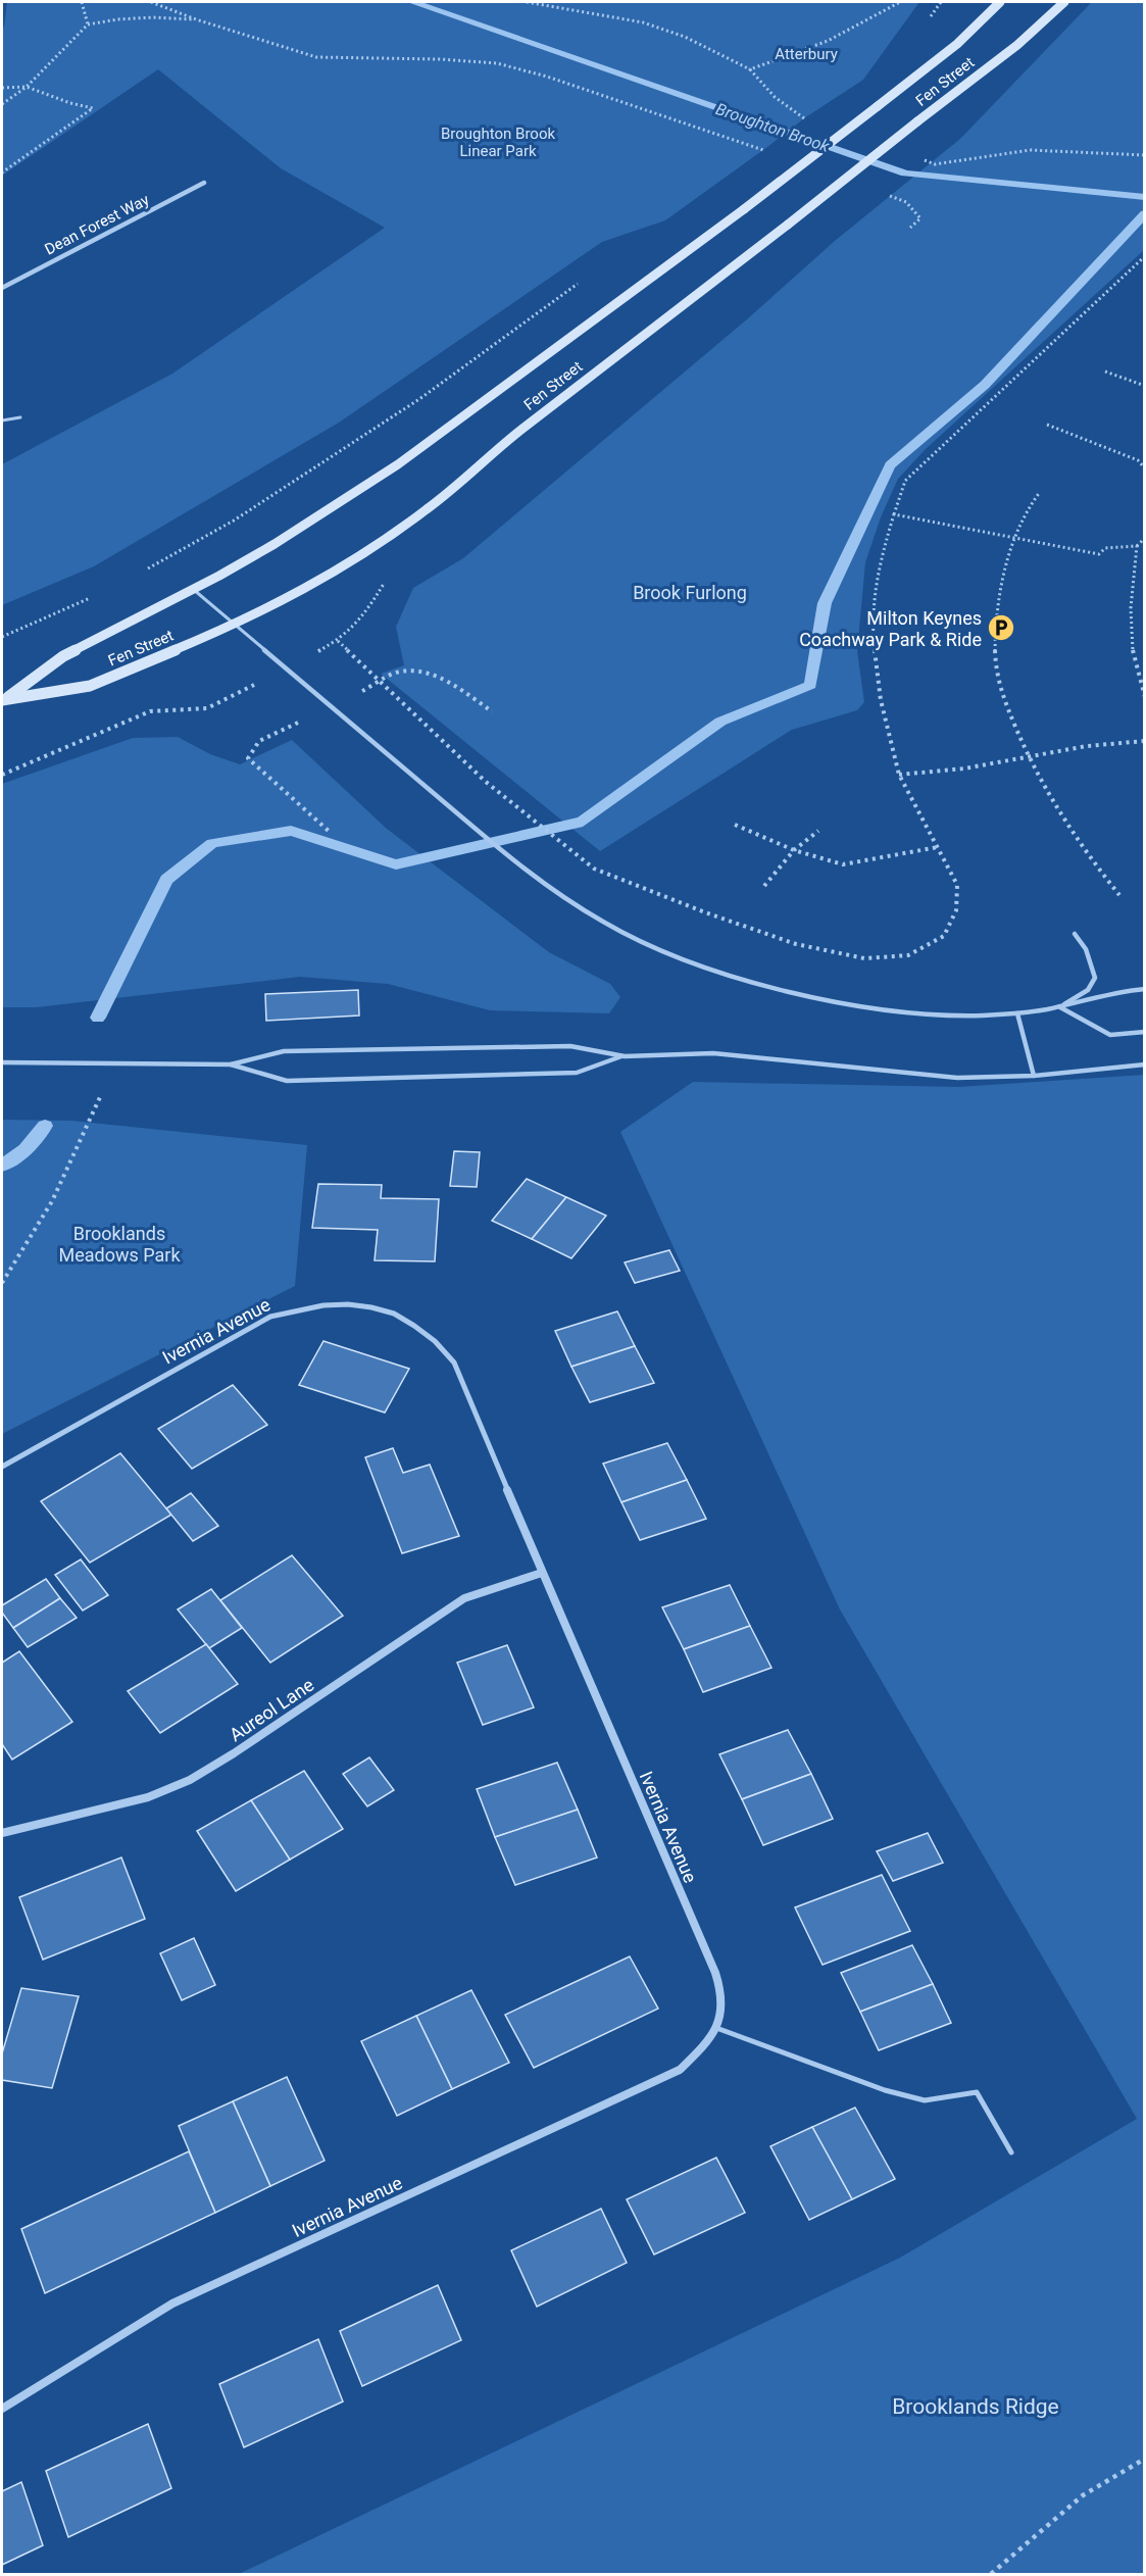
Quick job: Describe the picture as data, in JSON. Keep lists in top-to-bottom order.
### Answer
{
  "streets": {
    "street": [
      "Fen Street",
      "Dean Forest Way",
      "Ivernia Avenue",
      "Aureol Lane"
    ]
  },
  "crossings": [
    ["Ivernia Avenue", "Aureol Lane"]
  ],
  "water": ["Broughton Brook"],
  "parks": [
    "Atterbury",
    "Broughton Brook Linear Park",
    "Brook Furlong",
    "Brooklands Meadows Park",
    "Brooklands Ridge"
  ],
  "places": {
    "parking": ["Milton Keynes Coachway Park & Ride"]
  }
}
